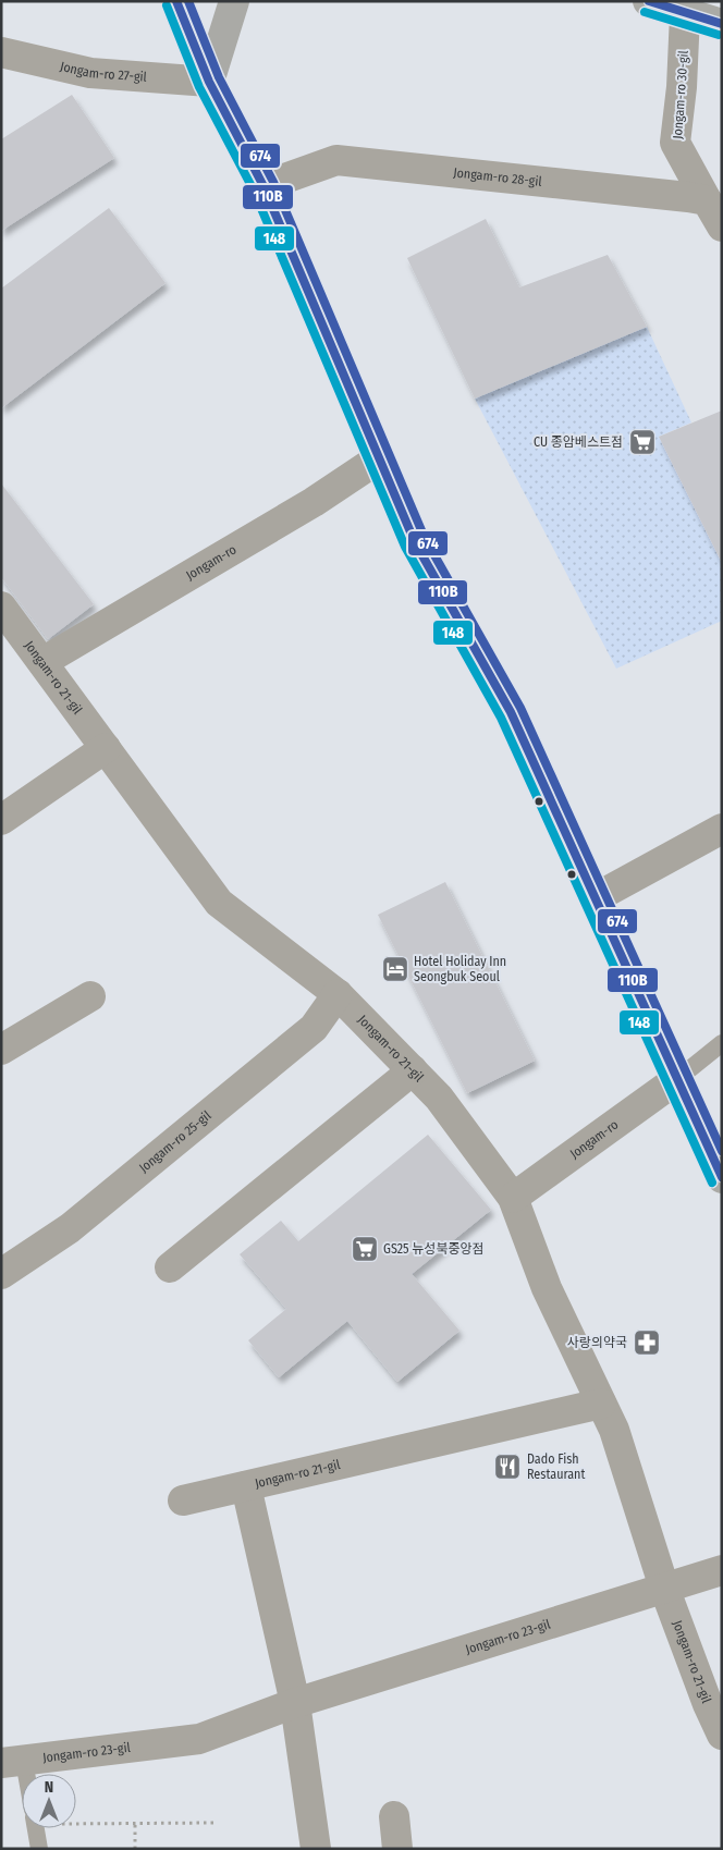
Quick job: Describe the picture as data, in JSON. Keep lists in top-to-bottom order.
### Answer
{
  "streets": {
    "street": [
      "Jongam-ro 27-gil",
      "Jongam-ro 30-gil",
      "Jongam-ro 28-gil",
      "Jongam-ro",
      "Jongam-ro 21-gil",
      "Jongam-ro 25-gil",
      "Jongam-ro 23-gil"
    ]
  },
  "crossings": [
    ["Jongam-ro 30-gil", "Jongam-ro 28-gil"],
    ["Jongam-ro", "Jongam-ro 21-gil"],
    ["Jongam-ro 21-gil", "Jongam-ro 25-gil"],
    ["Jongam-ro 21-gil", "Jongam-ro 23-gil"]
  ],
  "places": {
    "supermarket": ["CU 종암베스트점", "GS25 뉴성북중앙점"],
    "hotel": ["Hotel Holiday Inn Seongbuk Seoul"],
    "pharmacy": ["사랑의약국"],
    "restaurant": ["Dado Fish Restaurant"]
  },
  "lines": ["transit line 110B", "transit line 674", "transit line 148"],
  "north": "top"
}
